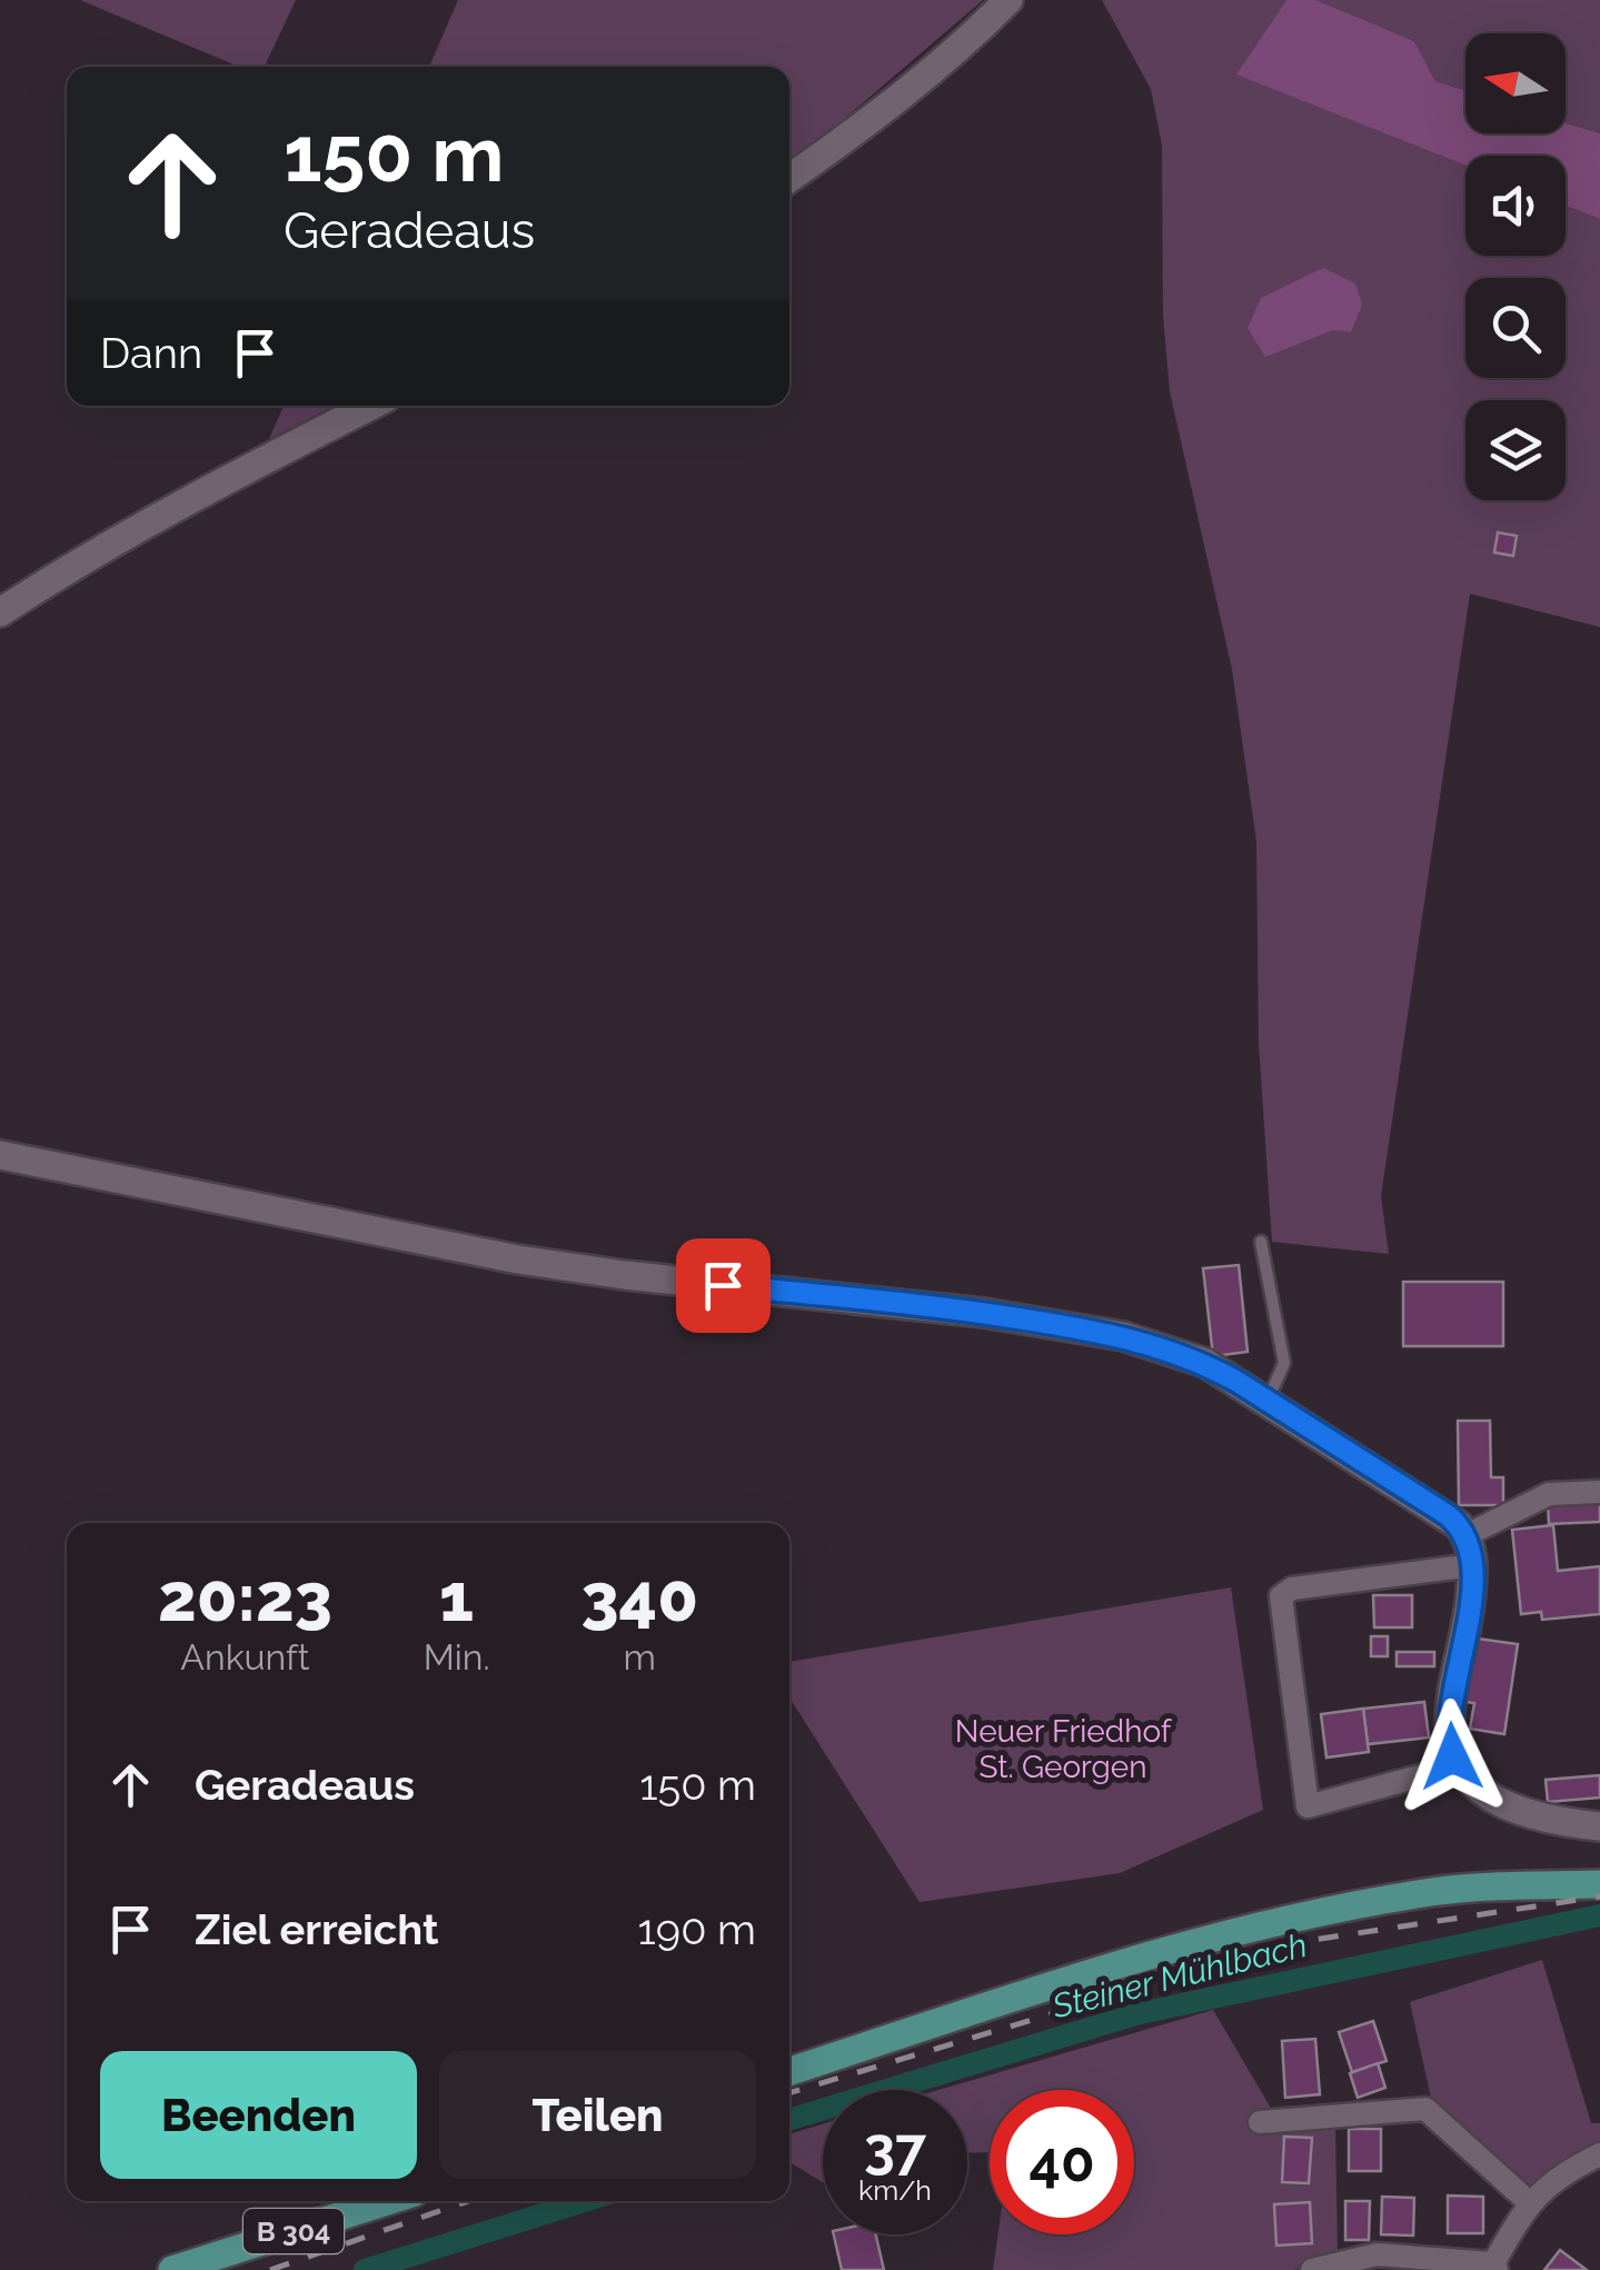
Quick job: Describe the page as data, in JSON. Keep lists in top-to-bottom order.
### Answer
{
  "streets": {
    "main road": ["B 304"]
  },
  "water": ["Steiner Mühlbach"],
  "parks": ["Neuer Friedhof St. Georgen"],
  "north": "left",
  "page": {
    "turn": ["150 m", "Geradeaus"],
    "then": "Dann",
    "eta": [
      "20:23",
      "Ankunft",
      "1",
      "Min.",
      "340",
      "m"
    ],
    "list": [
      {
        "name": "Geradeaus",
        "value": "150 m"
      },
      {
        "name": "Ziel erreicht",
        "value": "190 m"
      }
    ],
    "buttons": ["Beenden", "Teilen"],
    "speed": "37 km/h",
    "limit": "40"
  }
}
